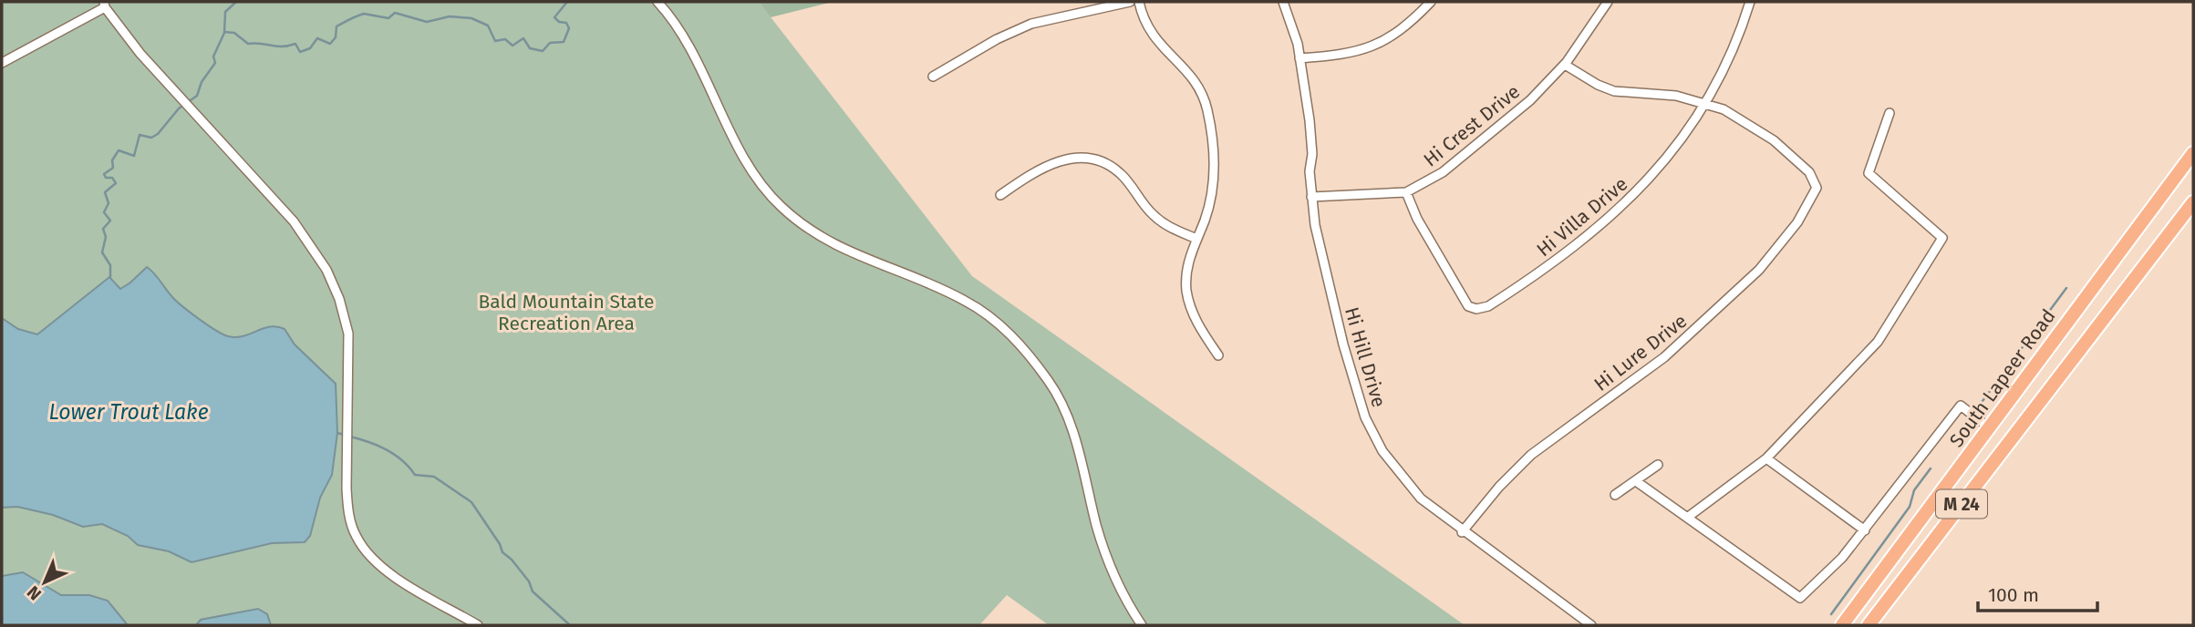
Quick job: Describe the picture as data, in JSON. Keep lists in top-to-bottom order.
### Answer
{
  "streets": {
    "main road": ["South Lapeer Road", "M 24"],
    "street": [
      "Hi Crest Drive",
      "Hi Villa Drive",
      "Hi Lure Drive",
      "Hi Hill Drive"
    ]
  },
  "crossings": [
    ["Hi Crest Drive", "Hi Villa Drive"],
    ["Hi Crest Drive", "Hi Hill Drive"],
    ["Hi Villa Drive", "Hi Lure Drive"],
    ["Hi Lure Drive", "Hi Hill Drive"]
  ],
  "water": ["Lower Trout Lake"],
  "parks": ["Bald Mountain State Recreation Area"],
  "scale_bar": "100 m",
  "north": "bottom left"
}
